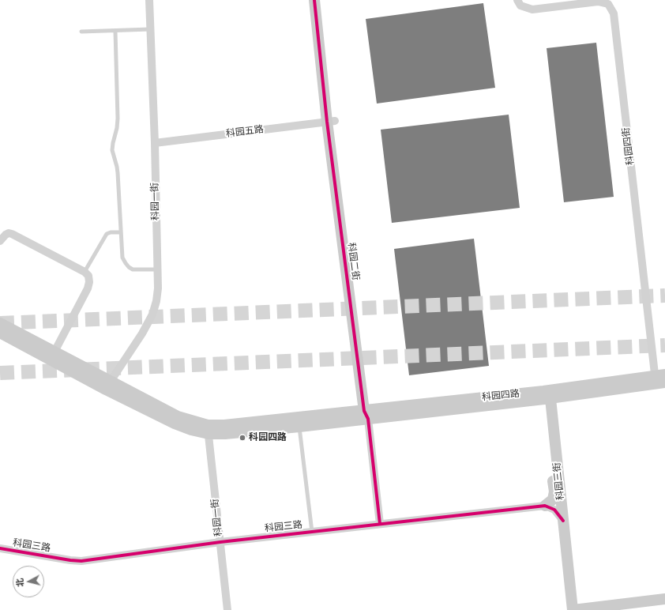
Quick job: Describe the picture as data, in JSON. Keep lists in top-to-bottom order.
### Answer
{
  "streets": {
    "main road": ["科园二街", "科园四路", "科园三街"],
    "street": [
      "科园五路",
      "科园四街",
      "科园一街",
      "科园三路"
    ]
  },
  "crossings": [
    ["科园五路", "科园一街"],
    ["科园五路", "科园二街"],
    ["科园四街", "科园四路"],
    ["科园一街", "科园四路"],
    ["科园一街", "科园三路"],
    ["科园二街", "科园四路"],
    ["科园二街", "科园三路"],
    ["科园四路", "科园三街"],
    ["科园三街", "科园三路"]
  ],
  "places": ["科园四路"],
  "north": "left"
}
